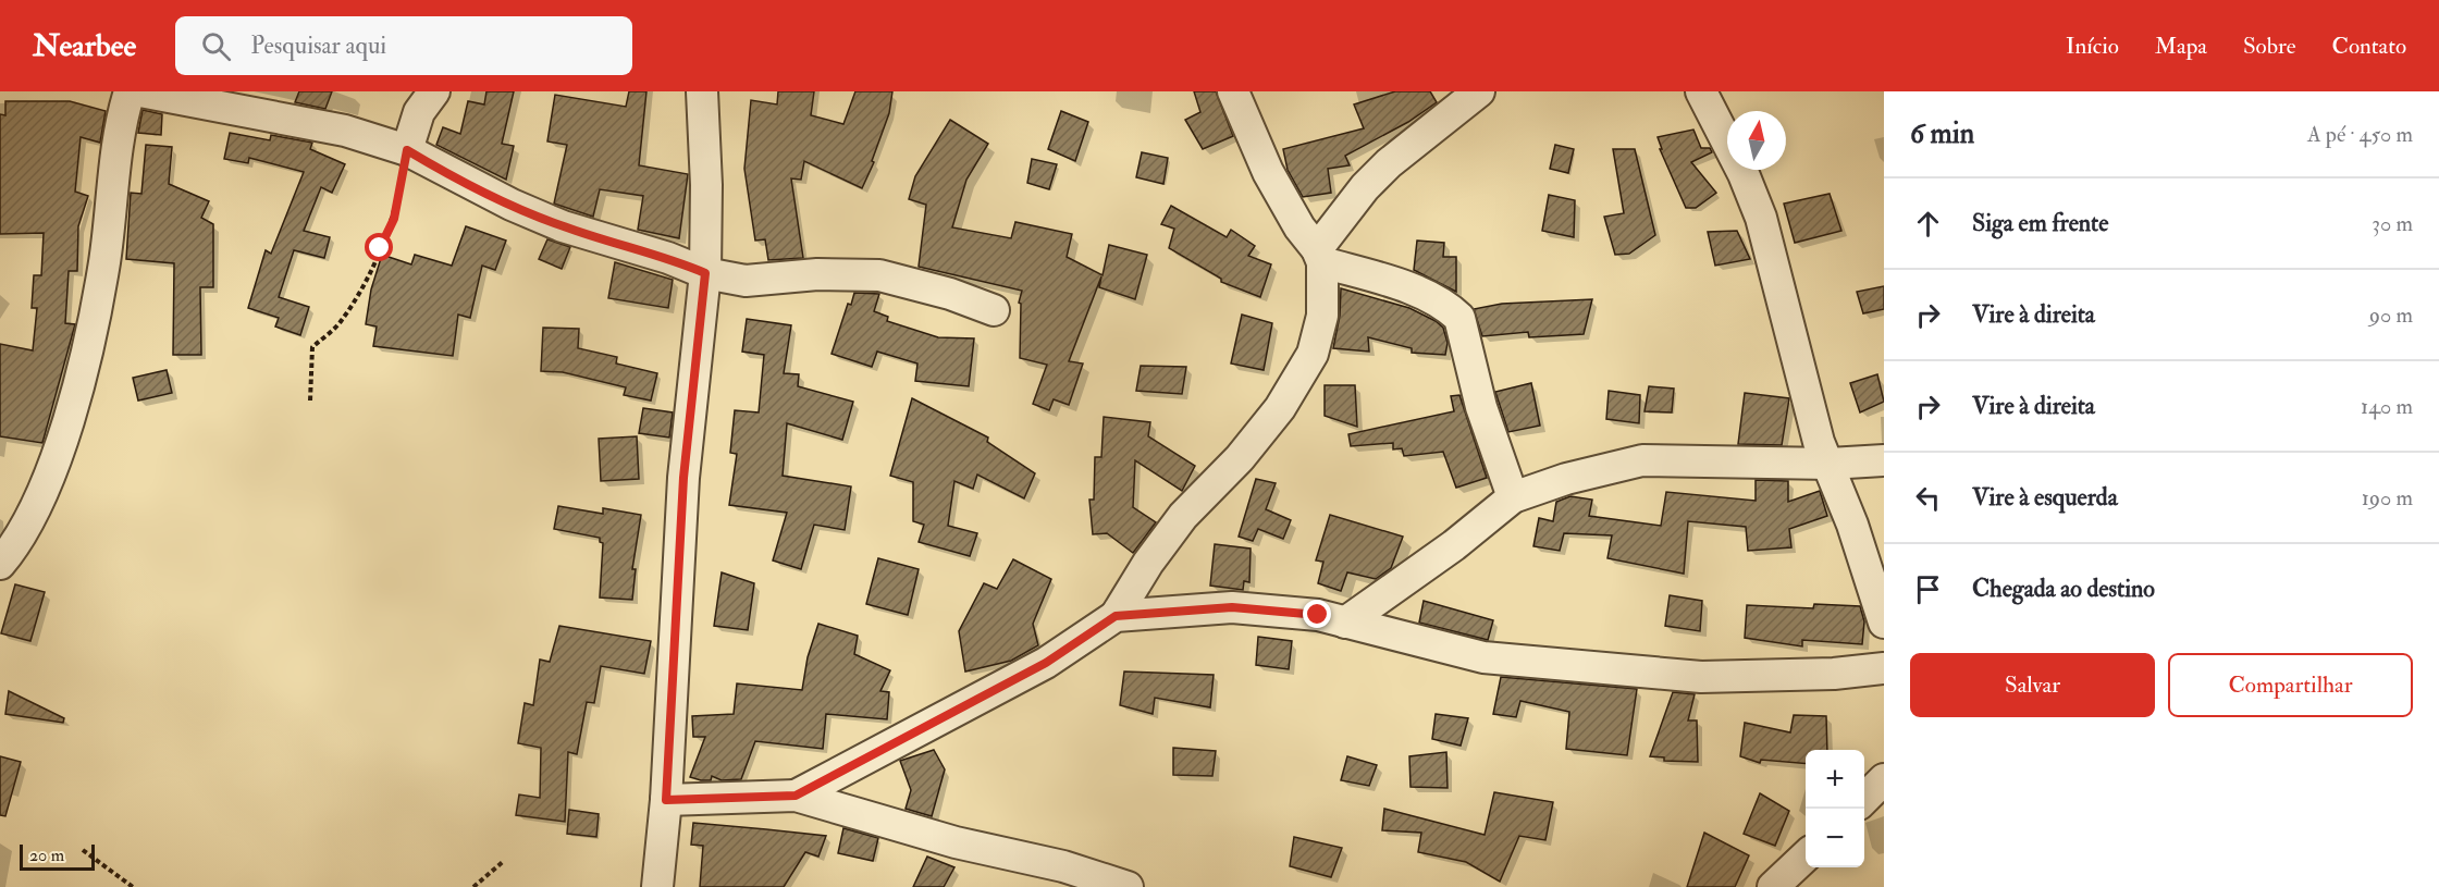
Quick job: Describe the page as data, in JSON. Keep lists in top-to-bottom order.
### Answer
{
  "scale_bar": "20 m",
  "north": "top",
  "page": {
    "header": "Nearbee",
    "search": "Pesquisar aqui",
    "nav": [
      "Início",
      "Mapa",
      "Sobre",
      "Contato"
    ],
    "heading": ["6 min", "A pé · 450 m"],
    "list": [
      ["Siga em frente", "30 m"],
      ["Vire à direita", "90 m"],
      ["Vire à direita", "140 m"],
      ["Vire à esquerda", "190 m"],
      "Chegada ao destino"
    ],
    "buttons": ["Salvar", "Compartilhar"],
    "map_buttons": ["+", "−"],
    "scale": "20 m"
  }
}
